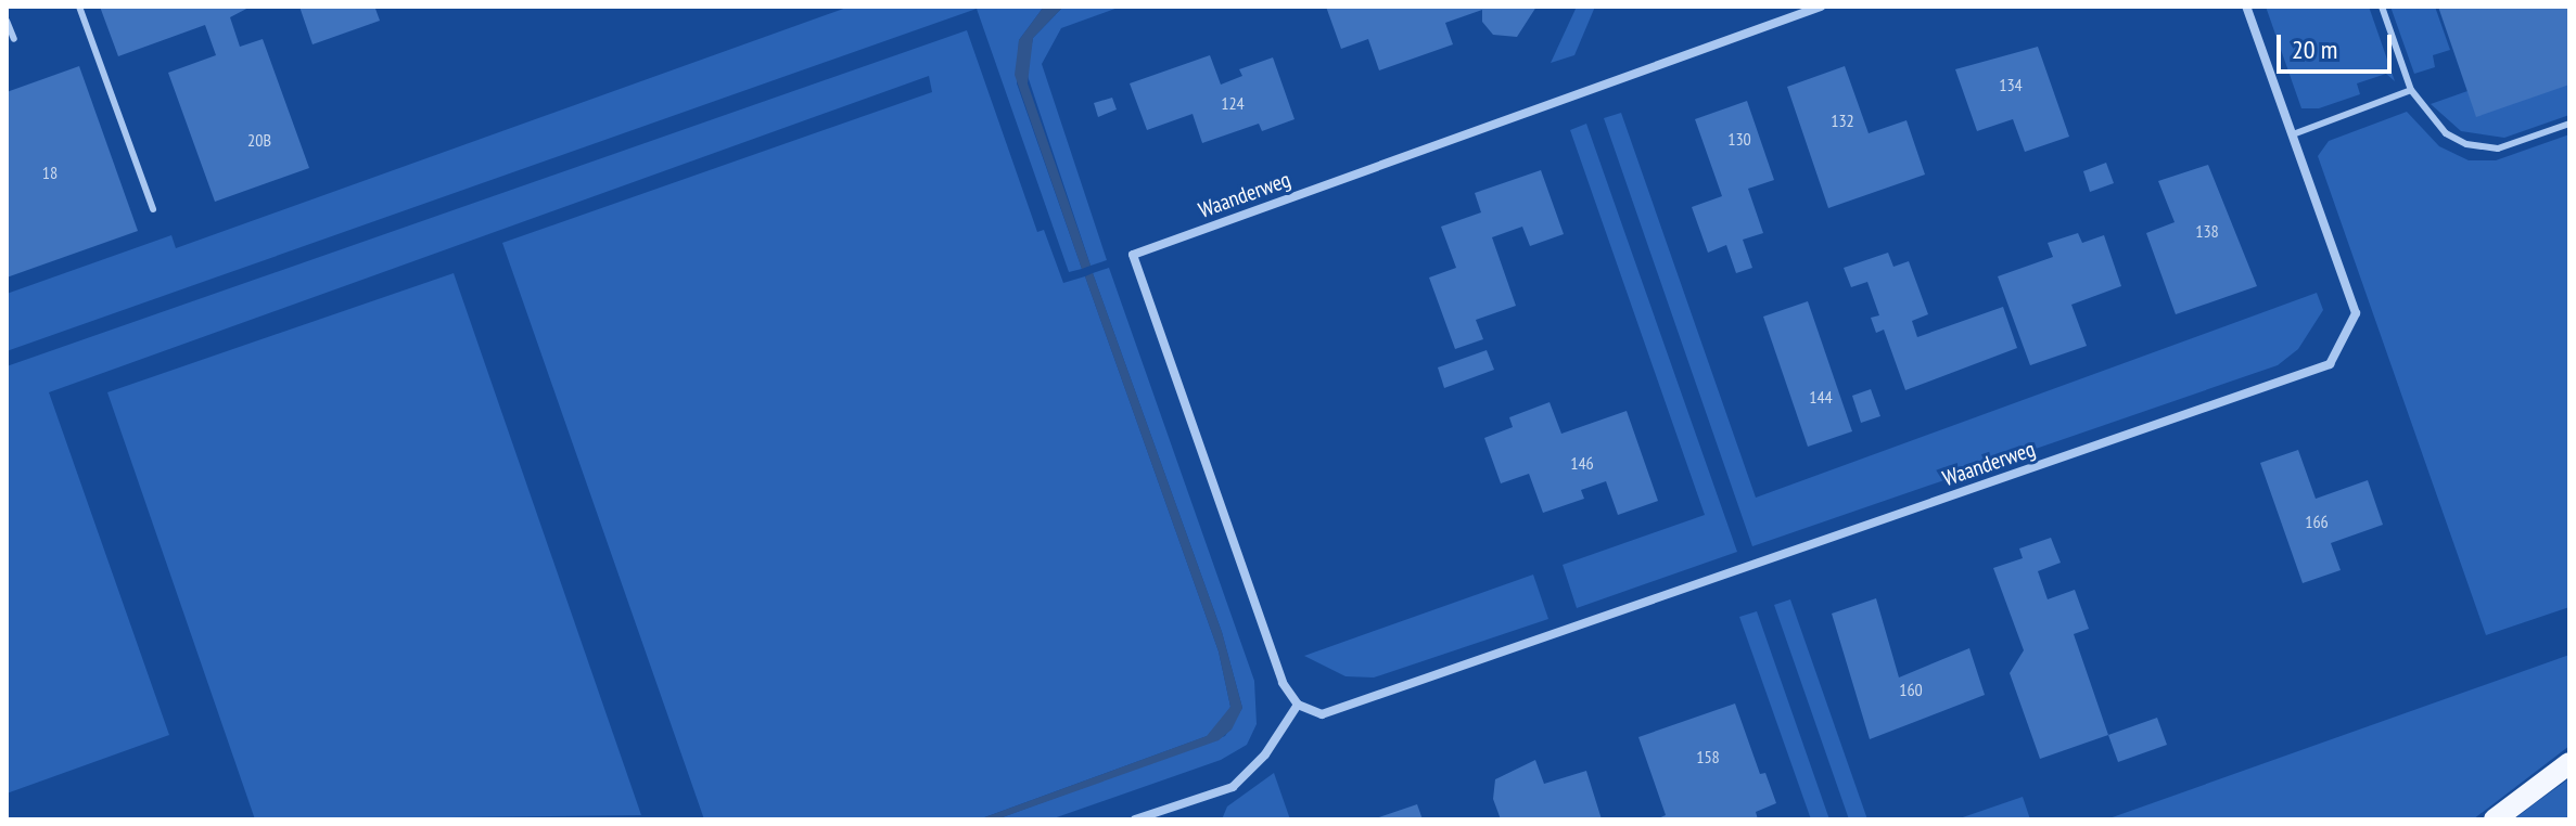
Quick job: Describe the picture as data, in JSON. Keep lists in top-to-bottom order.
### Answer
{
  "streets": {
    "street": ["Waanderweg"]
  },
  "house_numbers": [
    "134",
    "124",
    "132",
    "130",
    "20B",
    "18",
    "138",
    "144",
    "146",
    "166",
    "160",
    "158"
  ],
  "scale_bar": "20 m"
}
